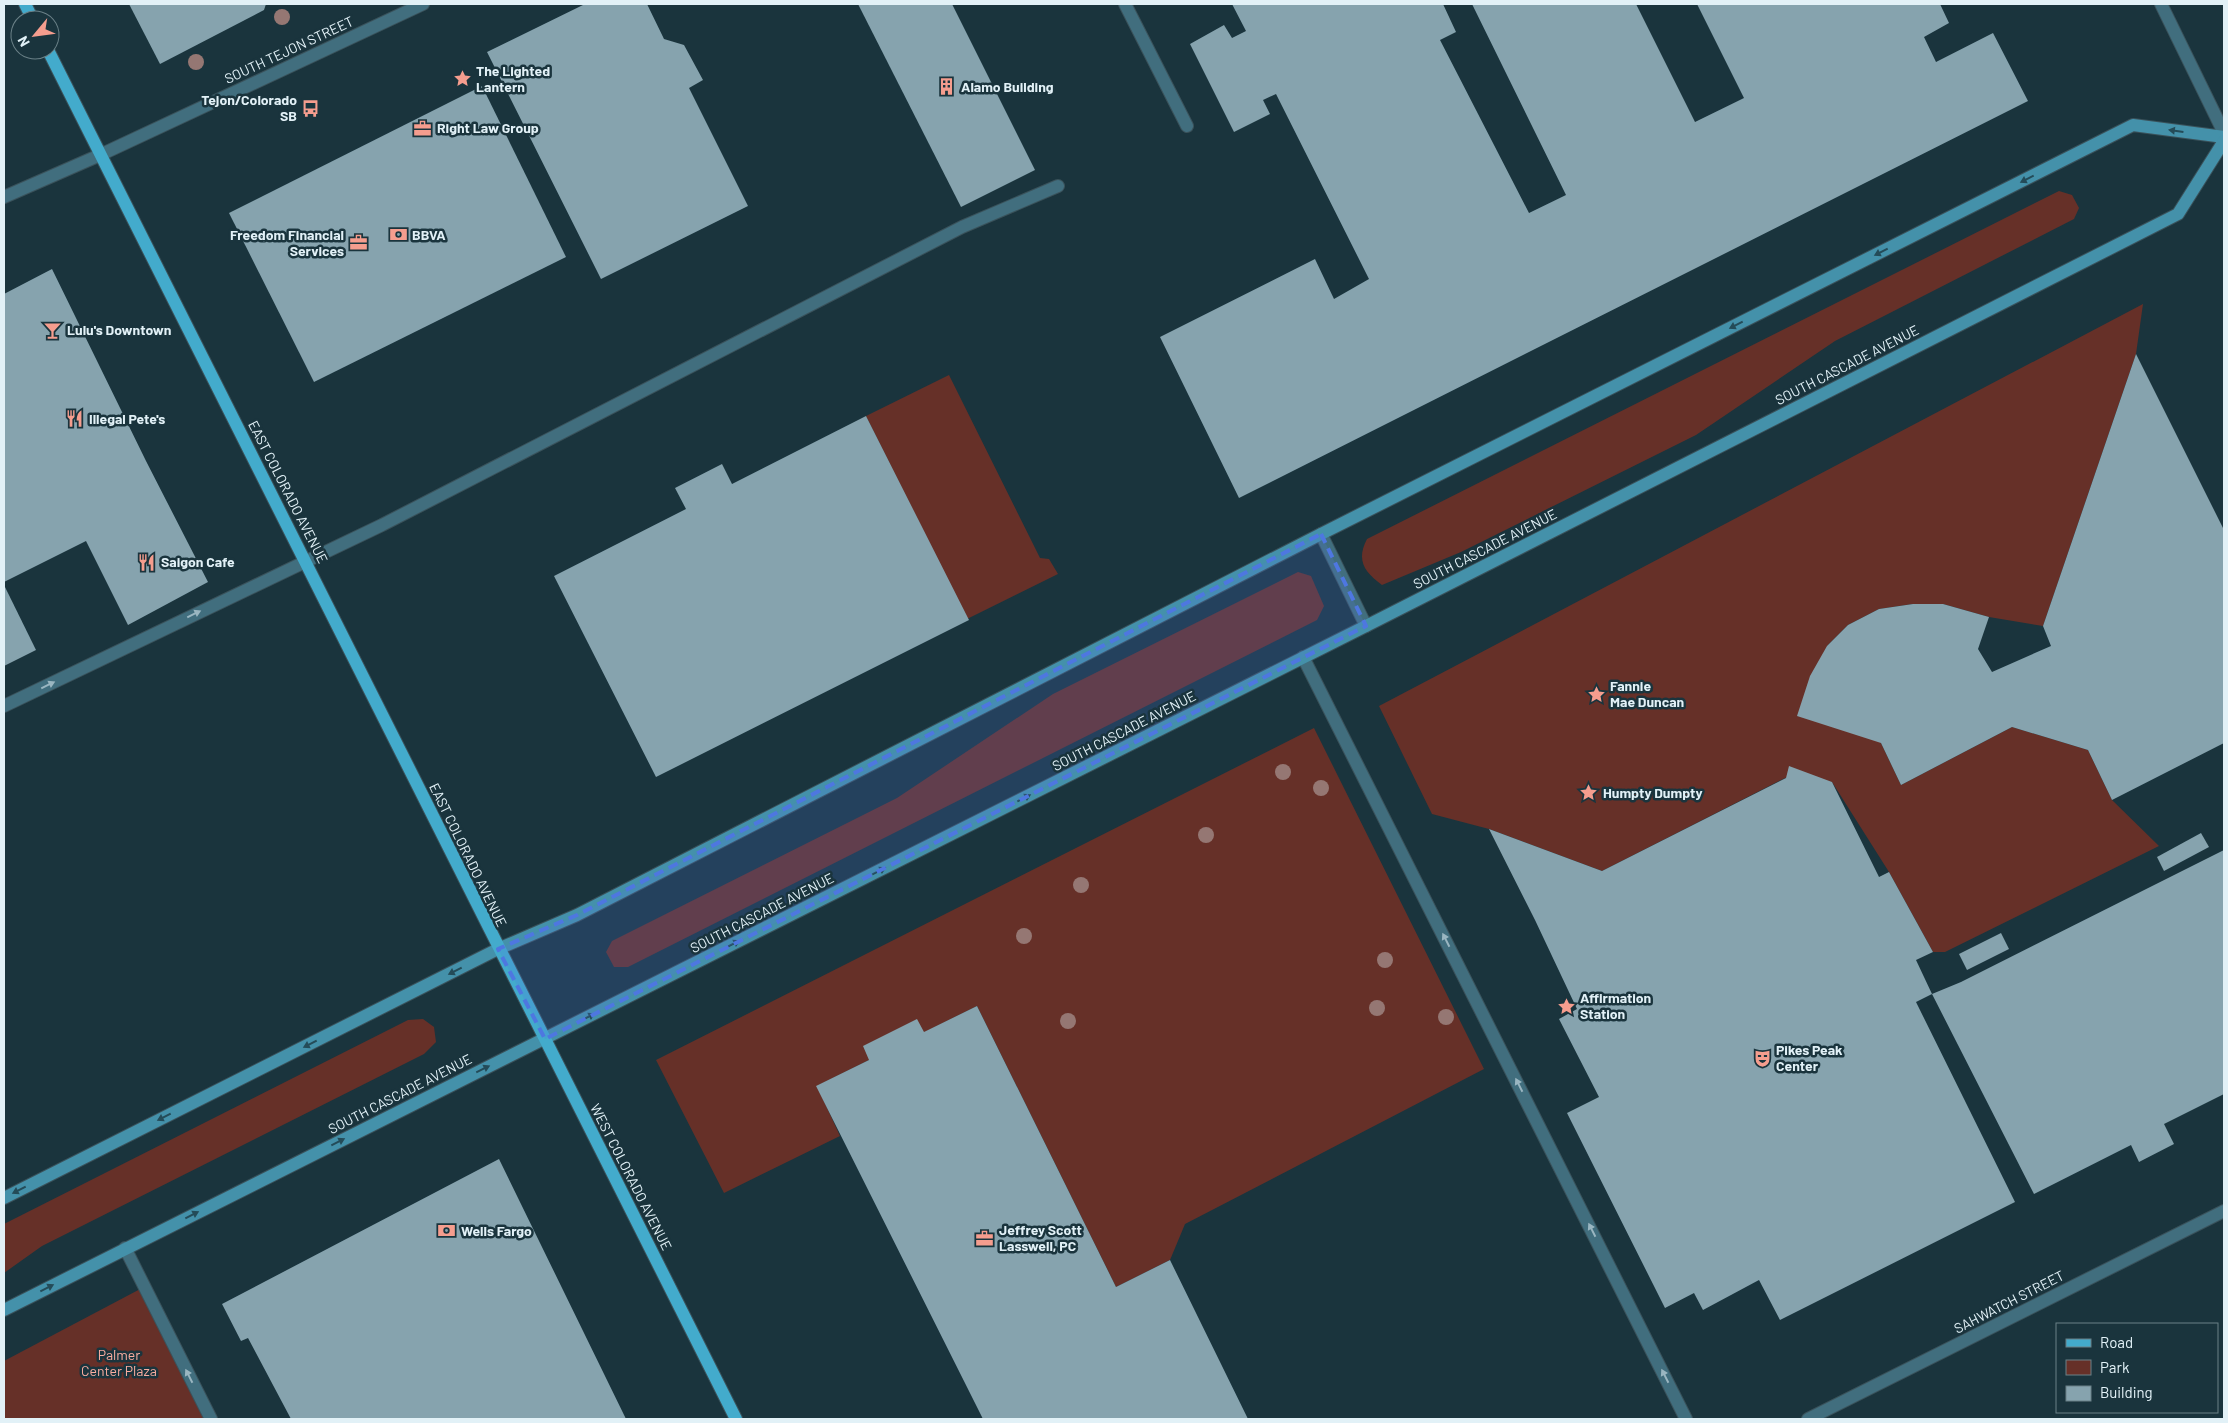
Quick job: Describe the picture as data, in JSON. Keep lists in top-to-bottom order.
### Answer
{
  "streets": {
    "main road": ["SOUTH CASCADE AVENUE", "EAST COLORADO AVENUE", "WEST COLORADO AVENUE"],
    "street": ["SOUTH TEJON STREET", "SAHWATCH STREET"]
  },
  "crossings": [
    ["SOUTH TEJON STREET", "EAST COLORADO AVENUE"],
    ["SOUTH CASCADE AVENUE", "WEST COLORADO AVENUE"],
    ["EAST COLORADO AVENUE", "WEST COLORADO AVENUE"]
  ],
  "parks": ["Palmer Center Plaza"],
  "places": {
    "place": [
      "The Lighted Lantern",
      "Fannie Mae Duncan",
      "Humpty Dumpty",
      "Affirmation Station"
    ],
    "building": ["Alamo Building"],
    "bus stop": ["Tejon/Colorado SB"],
    "office": ["Right Law Group", "Freedom Financial Services", "Jeffrey Scott Lasswell, PC"],
    "bank": ["BBVA", "Wells Fargo"],
    "bar": ["Lulu's Downtown"],
    "restaurant": ["Illegal Pete's", "Saigon Cafe"],
    "theatre": ["Pikes Peak Center"]
  },
  "legend": ["Road", "Park", "Building"],
  "north": "bottom left"
}
